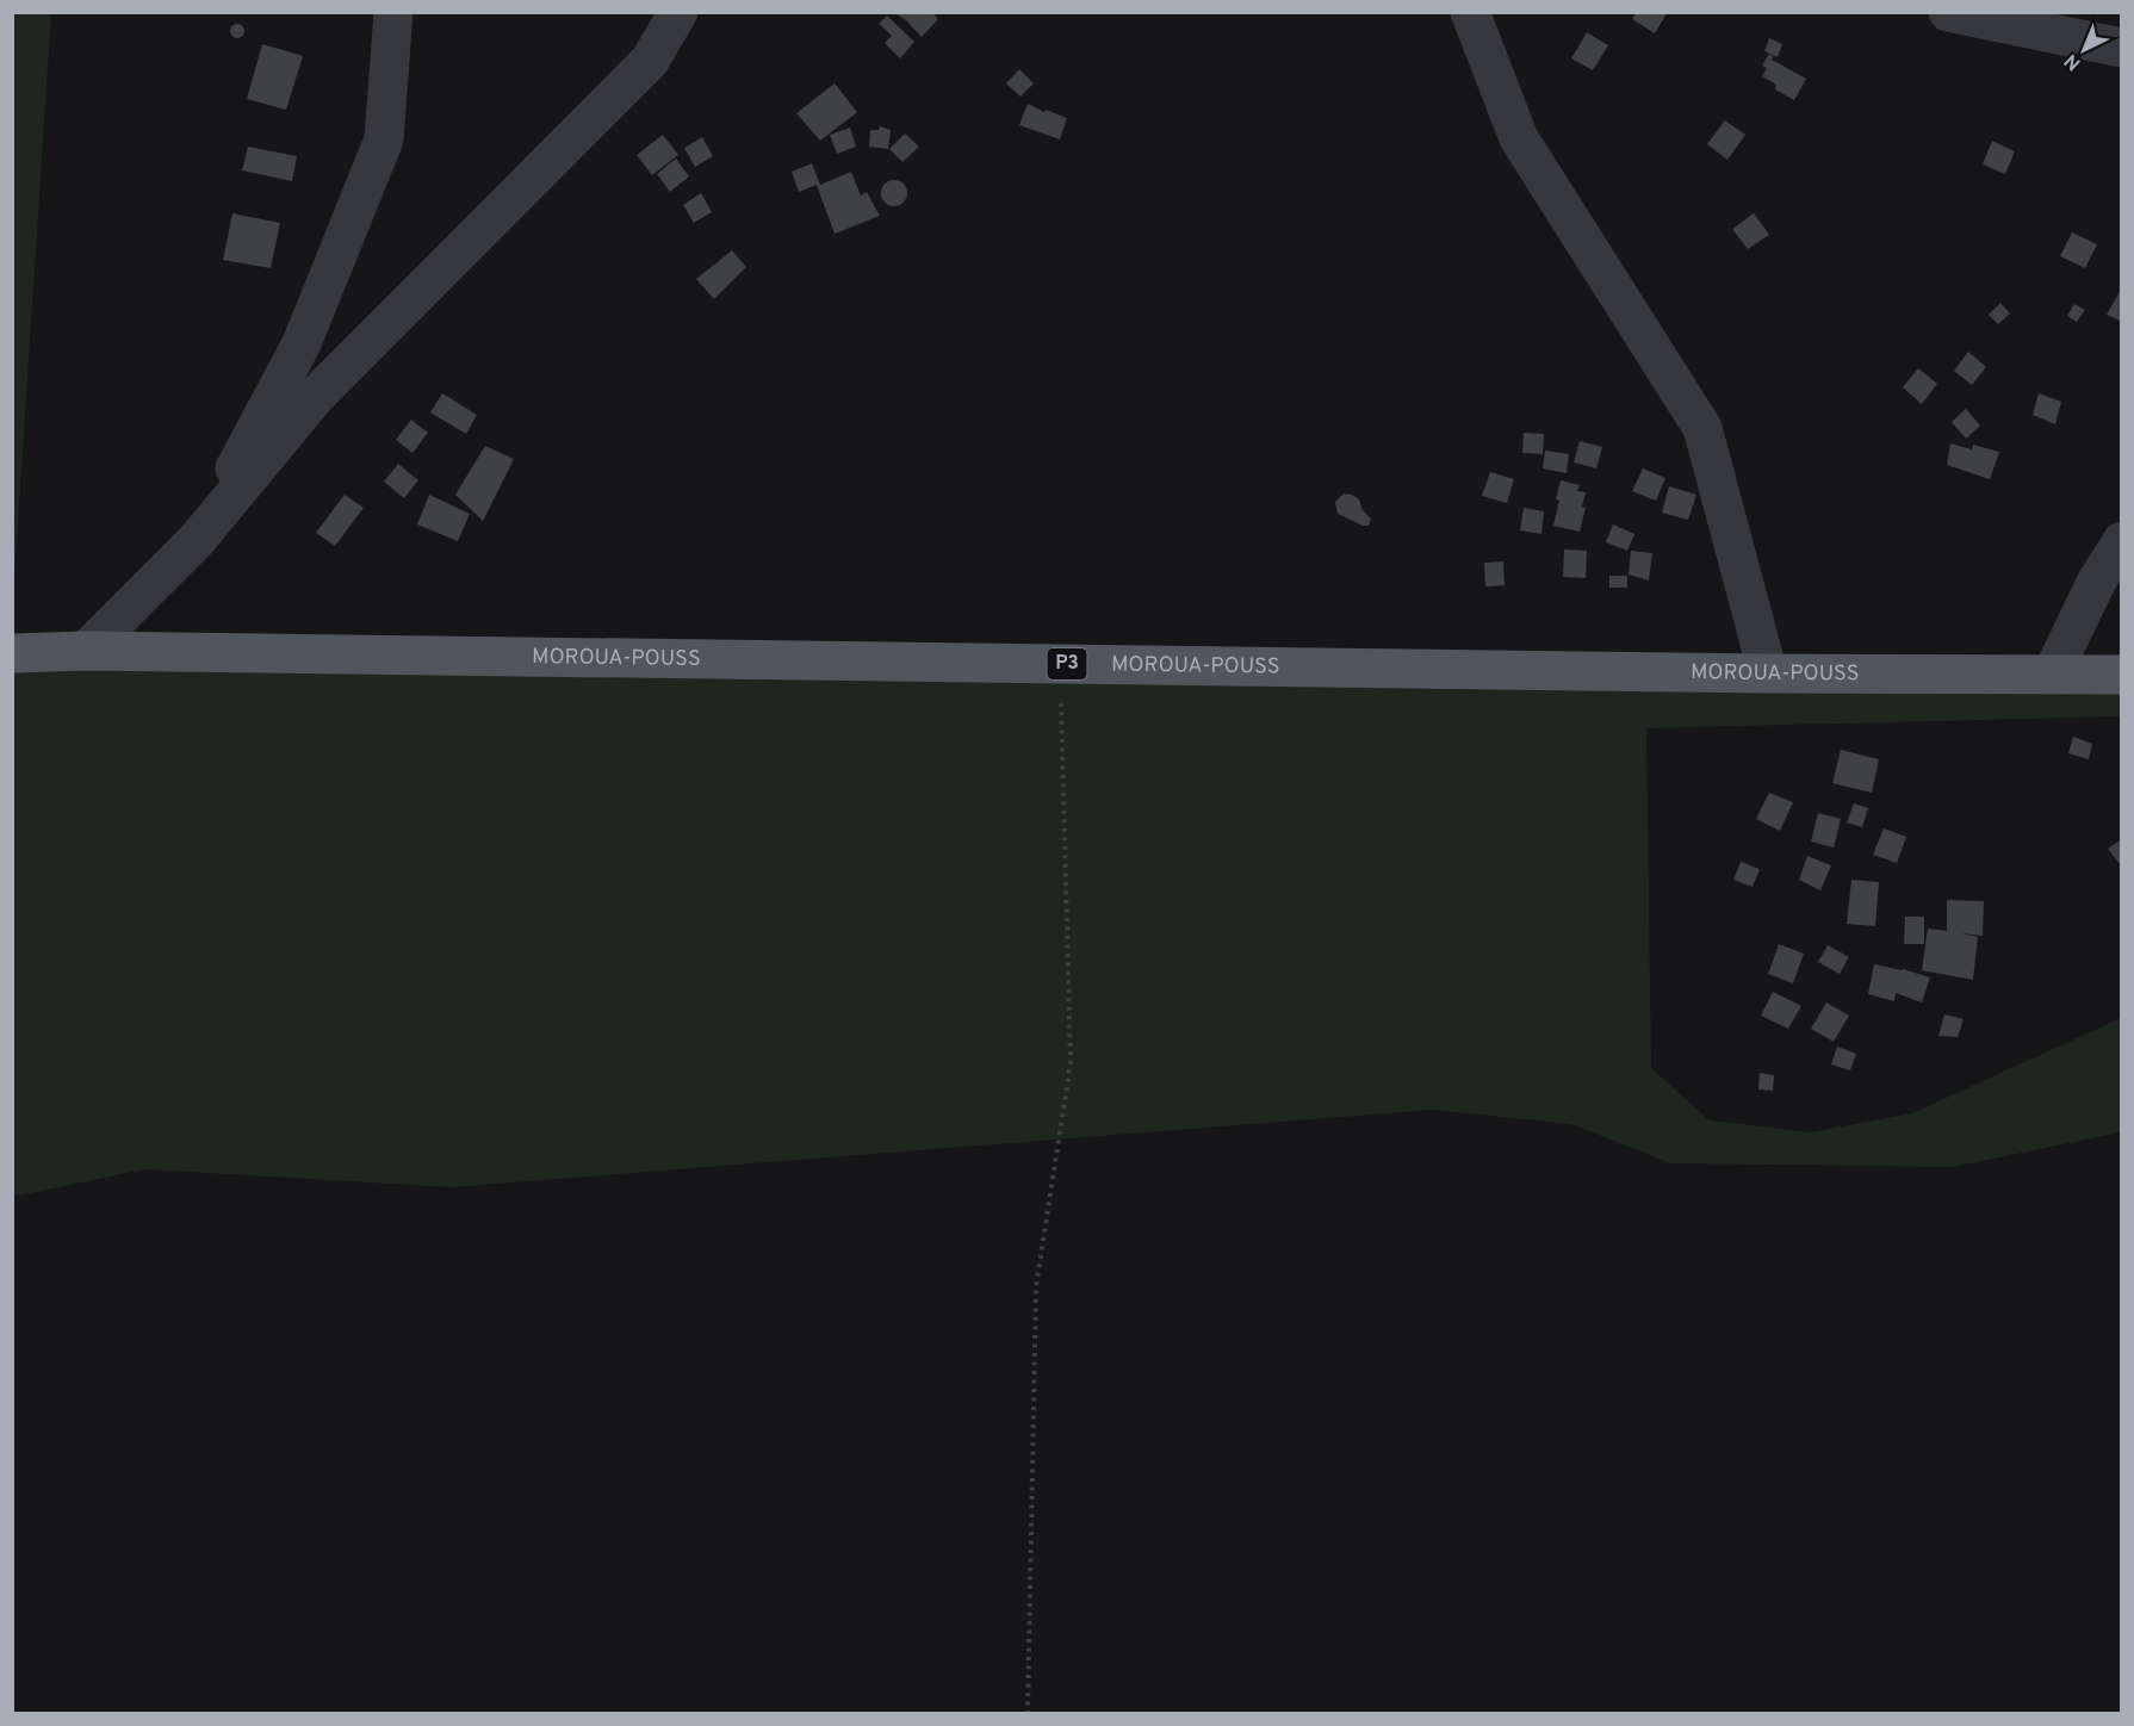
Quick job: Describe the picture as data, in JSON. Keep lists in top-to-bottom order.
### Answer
{
  "streets": {
    "main road": ["MOROUA-POUSS", "P3"]
  },
  "north": "bottom left"
}
